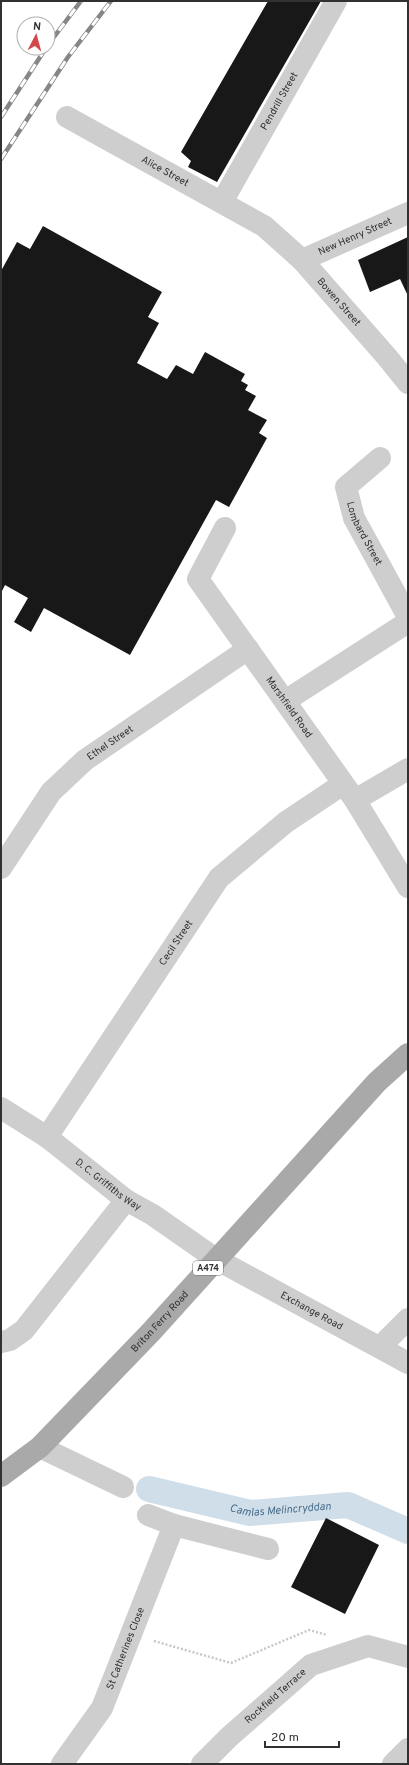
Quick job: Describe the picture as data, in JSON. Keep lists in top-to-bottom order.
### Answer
{
  "streets": {
    "main road": ["A474", "Briton Ferry Road"],
    "street": [
      "Pendrill Street",
      "Alice Street",
      "New Henry Street",
      "Bowen Street",
      "Lombard Street",
      "Marshfield Road",
      "Ethel Street",
      "Cecil Street",
      "D. C. Griffiths Way",
      "Exchange Road",
      "St Catherines Close",
      "Rockfield Terrace"
    ]
  },
  "crossings": [
    ["Pendrill Street", "Alice Street"],
    ["Alice Street", "Bowen Street"],
    ["New Henry Street", "Bowen Street"],
    ["Marshfield Road", "Ethel Street"],
    ["Marshfield Road", "Cecil Street"],
    ["Cecil Street", "D. C. Griffiths Way"],
    ["D. C. Griffiths Way", "Exchange Road"],
    ["D. C. Griffiths Way", "Briton Ferry Road"],
    ["Exchange Road", "Briton Ferry Road"]
  ],
  "water": ["Camlas Melincryddan"],
  "scale_bar": "20 m",
  "north": "top"
}
